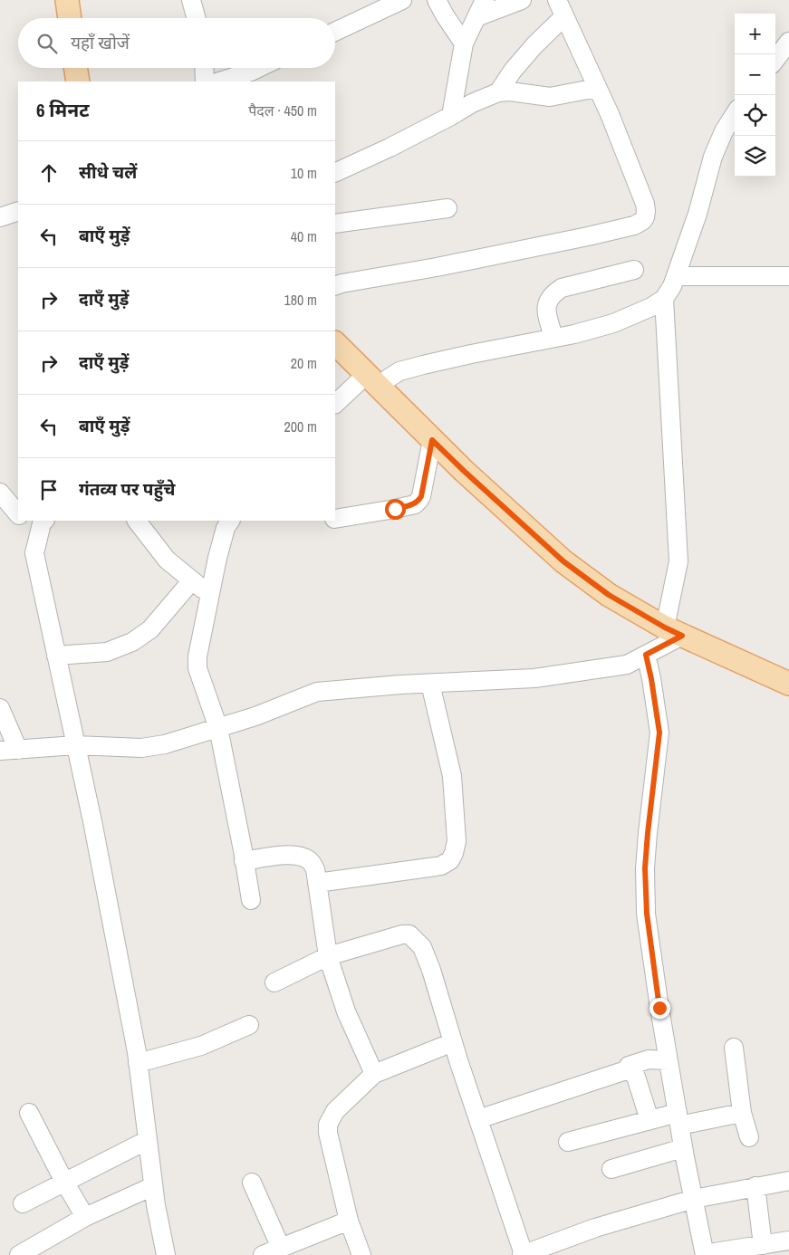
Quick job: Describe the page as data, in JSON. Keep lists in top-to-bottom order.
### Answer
{
  "page": {
    "map_buttons": ["+", "−"],
    "search": "यहाँ खोजें",
    "heading": ["6 मिनट", "पैदल · 450 m"],
    "list": [
      ["सीधे चलें", "10 m"],
      ["बाएँ मुड़ें", "40 m"],
      ["दाएँ मुड़ें", "180 m"],
      ["दाएँ मुड़ें", "20 m"],
      ["बाएँ मुड़ें", "200 m"],
      "गंतव्य पर पहुँचे"
    ]
  }
}
